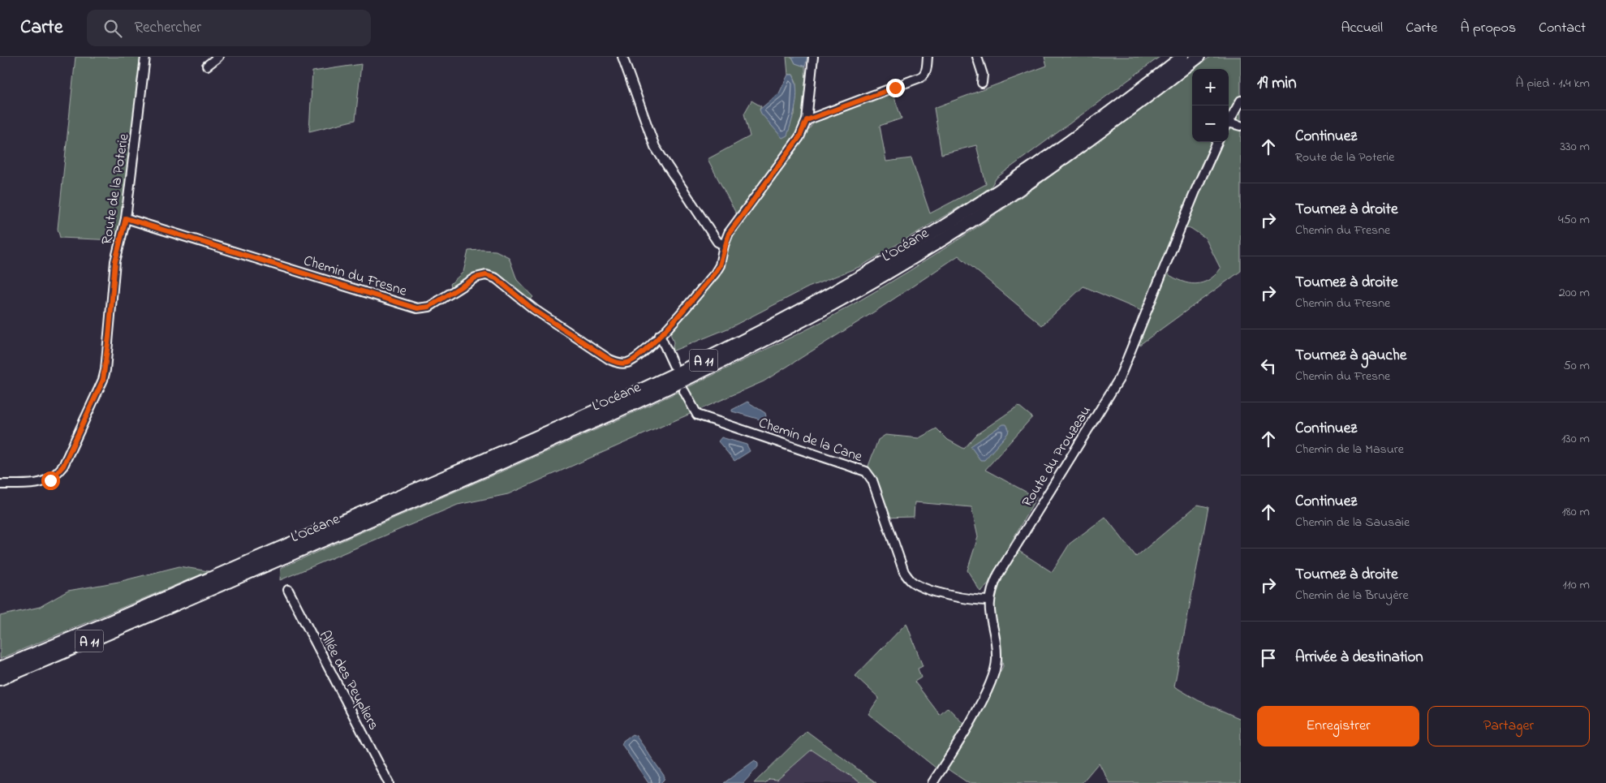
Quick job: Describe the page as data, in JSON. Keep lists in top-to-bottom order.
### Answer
{
  "streets": {
    "highway": ["L’Océane", "A 11"],
    "street": [
      "Route de la Poterie",
      "Chemin du Fresne",
      "Chemin de la Cane",
      "Route du Prouzeau",
      "Allée des Peupliers"
    ]
  },
  "crossings": [
    ["Route de la Poterie", "Chemin du Fresne"],
    ["Chemin de la Cane", "Route du Prouzeau"]
  ],
  "page": {
    "header": "Carte",
    "search": "Rechercher",
    "nav": [
      "Accueil",
      "Carte",
      "À propos",
      "Contact"
    ],
    "heading": ["19 min", "À pied · 1.4 km"],
    "map_buttons": ["+", "−"],
    "list": [
      ["Continuez", "Route de la Poterie", "330 m"],
      ["Tournez à droite", "Chemin du Fresne", "450 m"],
      ["Tournez à droite", "Chemin du Fresne", "200 m"],
      ["Tournez à gauche", "Chemin du Fresne", "50 m"],
      ["Continuez", "Chemin de la Masure", "130 m"],
      ["Continuez", "Chemin de la Sausaie", "180 m"],
      ["Tournez à droite", "Chemin de la Bruyère", "110 m"],
      "Arrivée à destination"
    ],
    "buttons": ["Enregistrer", "Partager"]
  }
}
